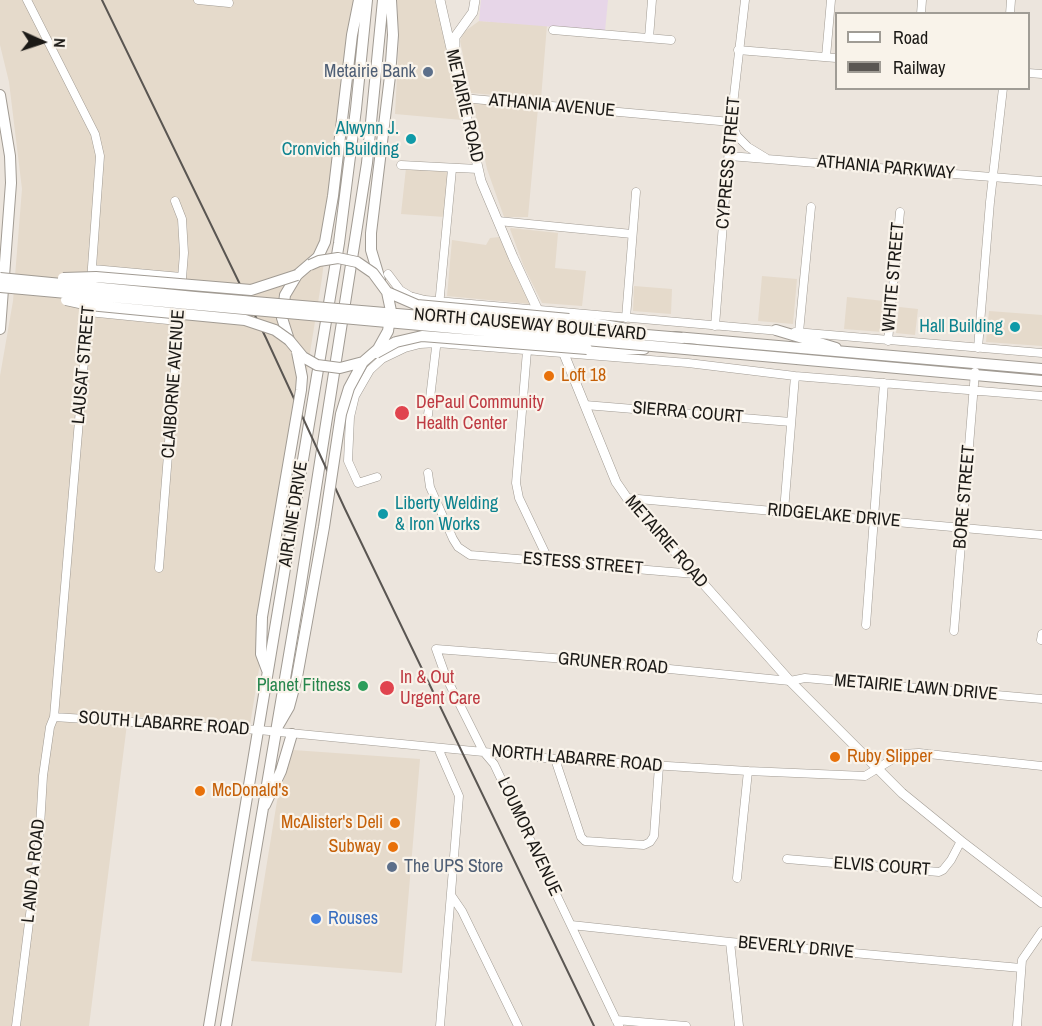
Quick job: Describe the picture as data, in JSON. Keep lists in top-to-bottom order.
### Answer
{
  "streets": {
    "highway": ["NORTH CAUSEWAY BOULEVARD", "AIRLINE DRIVE"],
    "main road": ["METAIRIE ROAD"],
    "street": [
      "ATHANIA AVENUE",
      "CYPRESS STREET",
      "ATHANIA PARKWAY",
      "WHITE STREET",
      "LAUSAT STREET",
      "CLAIBORNE AVENUE",
      "SIERRA COURT",
      "BORE STREET",
      "RIDGELAKE DRIVE",
      "ESTESS STREET",
      "GRUNER ROAD",
      "METAIRIE LAWN DRIVE",
      "SOUTH LABARRE ROAD",
      "NORTH LABARRE ROAD",
      "LOUMOR AVENUE",
      "ELVIS COURT",
      "L AND A ROAD",
      "BEVERLY DRIVE"
    ]
  },
  "crossings": [
    ["METAIRIE ROAD", "ATHANIA AVENUE"],
    ["METAIRIE ROAD", "NORTH CAUSEWAY BOULEVARD"],
    ["METAIRIE ROAD", "SIERRA COURT"],
    ["METAIRIE ROAD", "RIDGELAKE DRIVE"],
    ["METAIRIE ROAD", "ESTESS STREET"],
    ["METAIRIE ROAD", "GRUNER ROAD"],
    ["METAIRIE ROAD", "METAIRIE LAWN DRIVE"],
    ["METAIRIE ROAD", "NORTH LABARRE ROAD"],
    ["METAIRIE ROAD", "ELVIS COURT"],
    ["ATHANIA AVENUE", "CYPRESS STREET"],
    ["CYPRESS STREET", "ATHANIA PARKWAY"],
    ["CYPRESS STREET", "NORTH CAUSEWAY BOULEVARD"],
    ["WHITE STREET", "NORTH CAUSEWAY BOULEVARD"],
    ["NORTH CAUSEWAY BOULEVARD", "BORE STREET"],
    ["LAUSAT STREET", "SOUTH LABARRE ROAD"],
    ["LAUSAT STREET", "L AND A ROAD"],
    ["BORE STREET", "RIDGELAKE DRIVE"],
    ["AIRLINE DRIVE", "SOUTH LABARRE ROAD"],
    ["AIRLINE DRIVE", "NORTH LABARRE ROAD"],
    ["GRUNER ROAD", "METAIRIE LAWN DRIVE"],
    ["GRUNER ROAD", "LOUMOR AVENUE"],
    ["SOUTH LABARRE ROAD", "NORTH LABARRE ROAD"],
    ["SOUTH LABARRE ROAD", "L AND A ROAD"],
    ["NORTH LABARRE ROAD", "LOUMOR AVENUE"],
    ["LOUMOR AVENUE", "BEVERLY DRIVE"]
  ],
  "places": [
    "Metairie Bank",
    "Alwynn J. Cronvich Building",
    "Hall Building",
    "Loft 18",
    "DePaul Community Health Center",
    "Liberty Welding & Iron Works",
    "Planet Fitness",
    "In & Out Urgent Care",
    "Ruby Slipper",
    "McDonald's",
    "McAlister's Deli",
    "Subway",
    "The UPS Store",
    "Rouses"
  ],
  "legend": ["Road", "Railway"],
  "north": "right"
}
